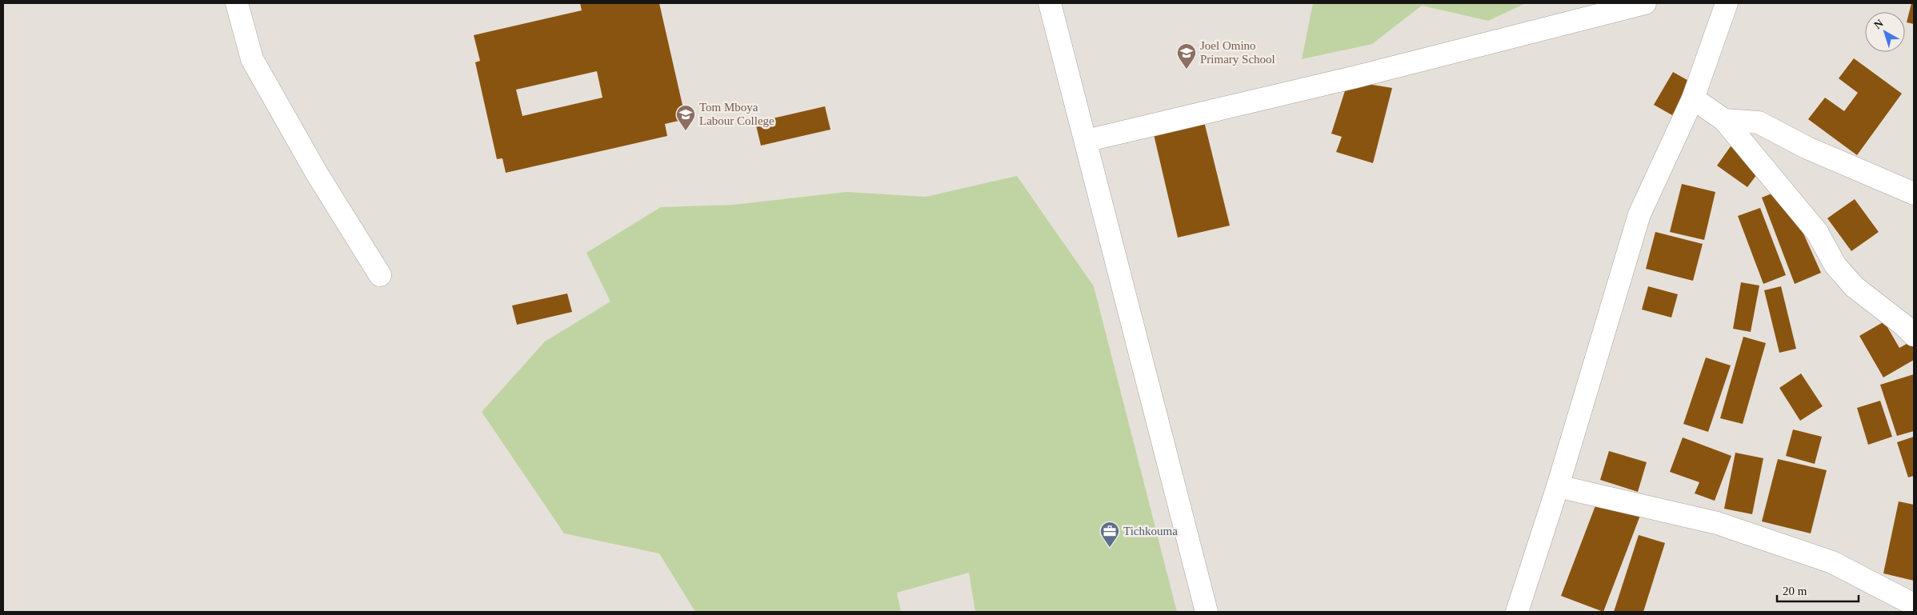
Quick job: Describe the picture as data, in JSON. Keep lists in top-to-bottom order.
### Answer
{
  "places": {
    "school or university": ["Joel Omino Primary School", "Tom Mboya Labour College"],
    "office": ["Tichkouma"]
  },
  "scale_bar": "20 m",
  "north": "top left"
}
